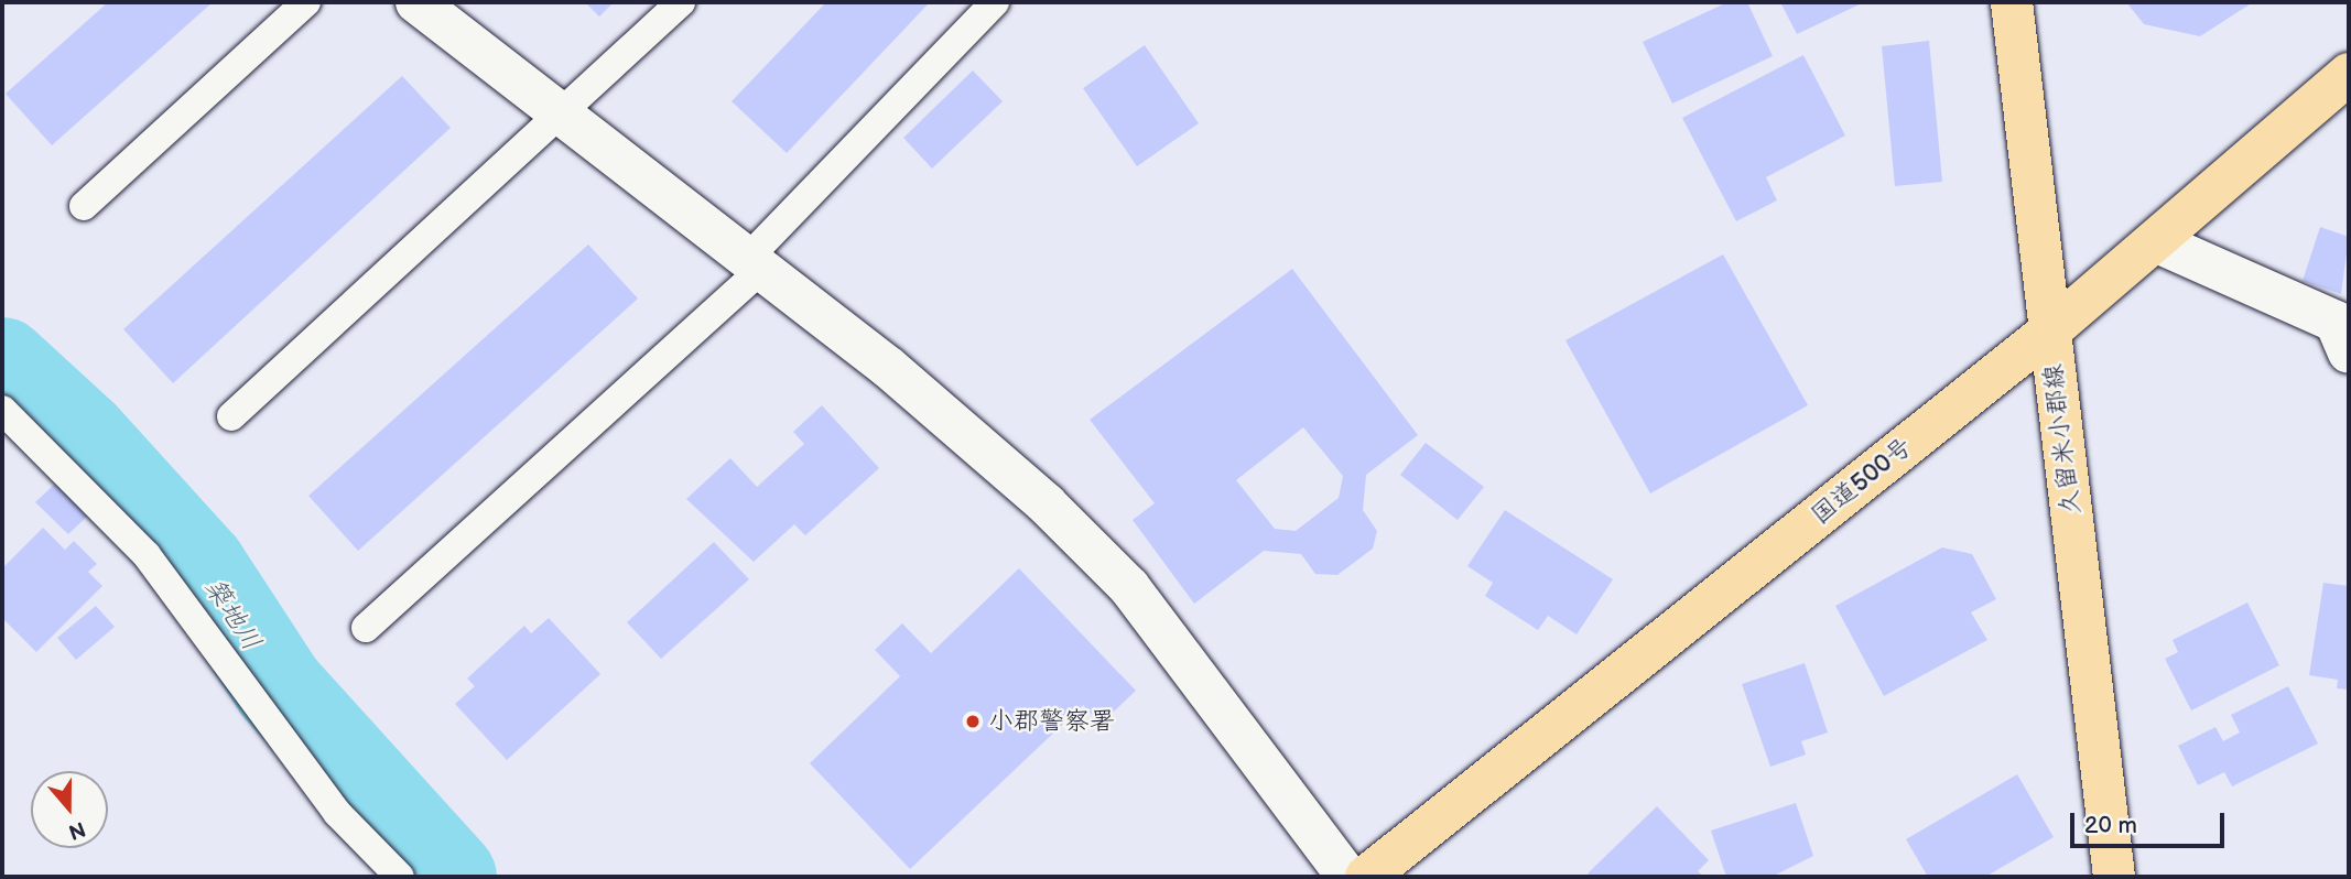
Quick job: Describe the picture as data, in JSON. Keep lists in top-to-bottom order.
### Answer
{
  "streets": {
    "main road": ["久留米小郡線", "国道500号"]
  },
  "crossings": [
    ["久留米小郡線", "国道500号"]
  ],
  "water": ["築地川"],
  "places": ["小郡警察署"],
  "scale_bar": "20 m",
  "north": "bottom"
}
